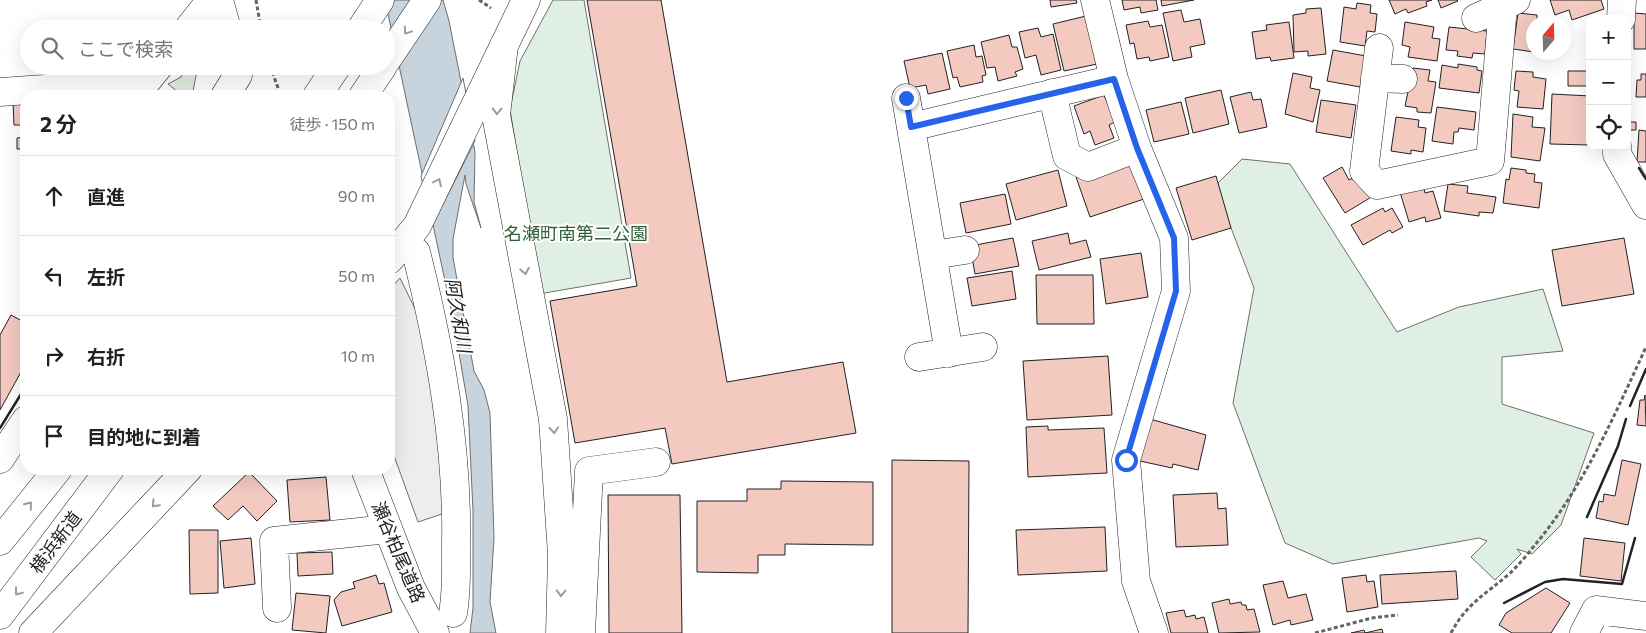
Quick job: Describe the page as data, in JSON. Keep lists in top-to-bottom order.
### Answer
{
  "streets": {
    "main road": ["横浜新道", "瀬谷柏尾道路"]
  },
  "water": ["阿久和川"],
  "parks": ["名瀬町南第二公園"],
  "north": "top",
  "page": {
    "map_buttons": ["+", "−"],
    "search": "ここで検索",
    "heading": ["2 分", "徒歩 · 150 m"],
    "list": [
      ["直進", "90 m"],
      ["左折", "50 m"],
      ["右折", "10 m"],
      "目的地に到着"
    ]
  }
}
